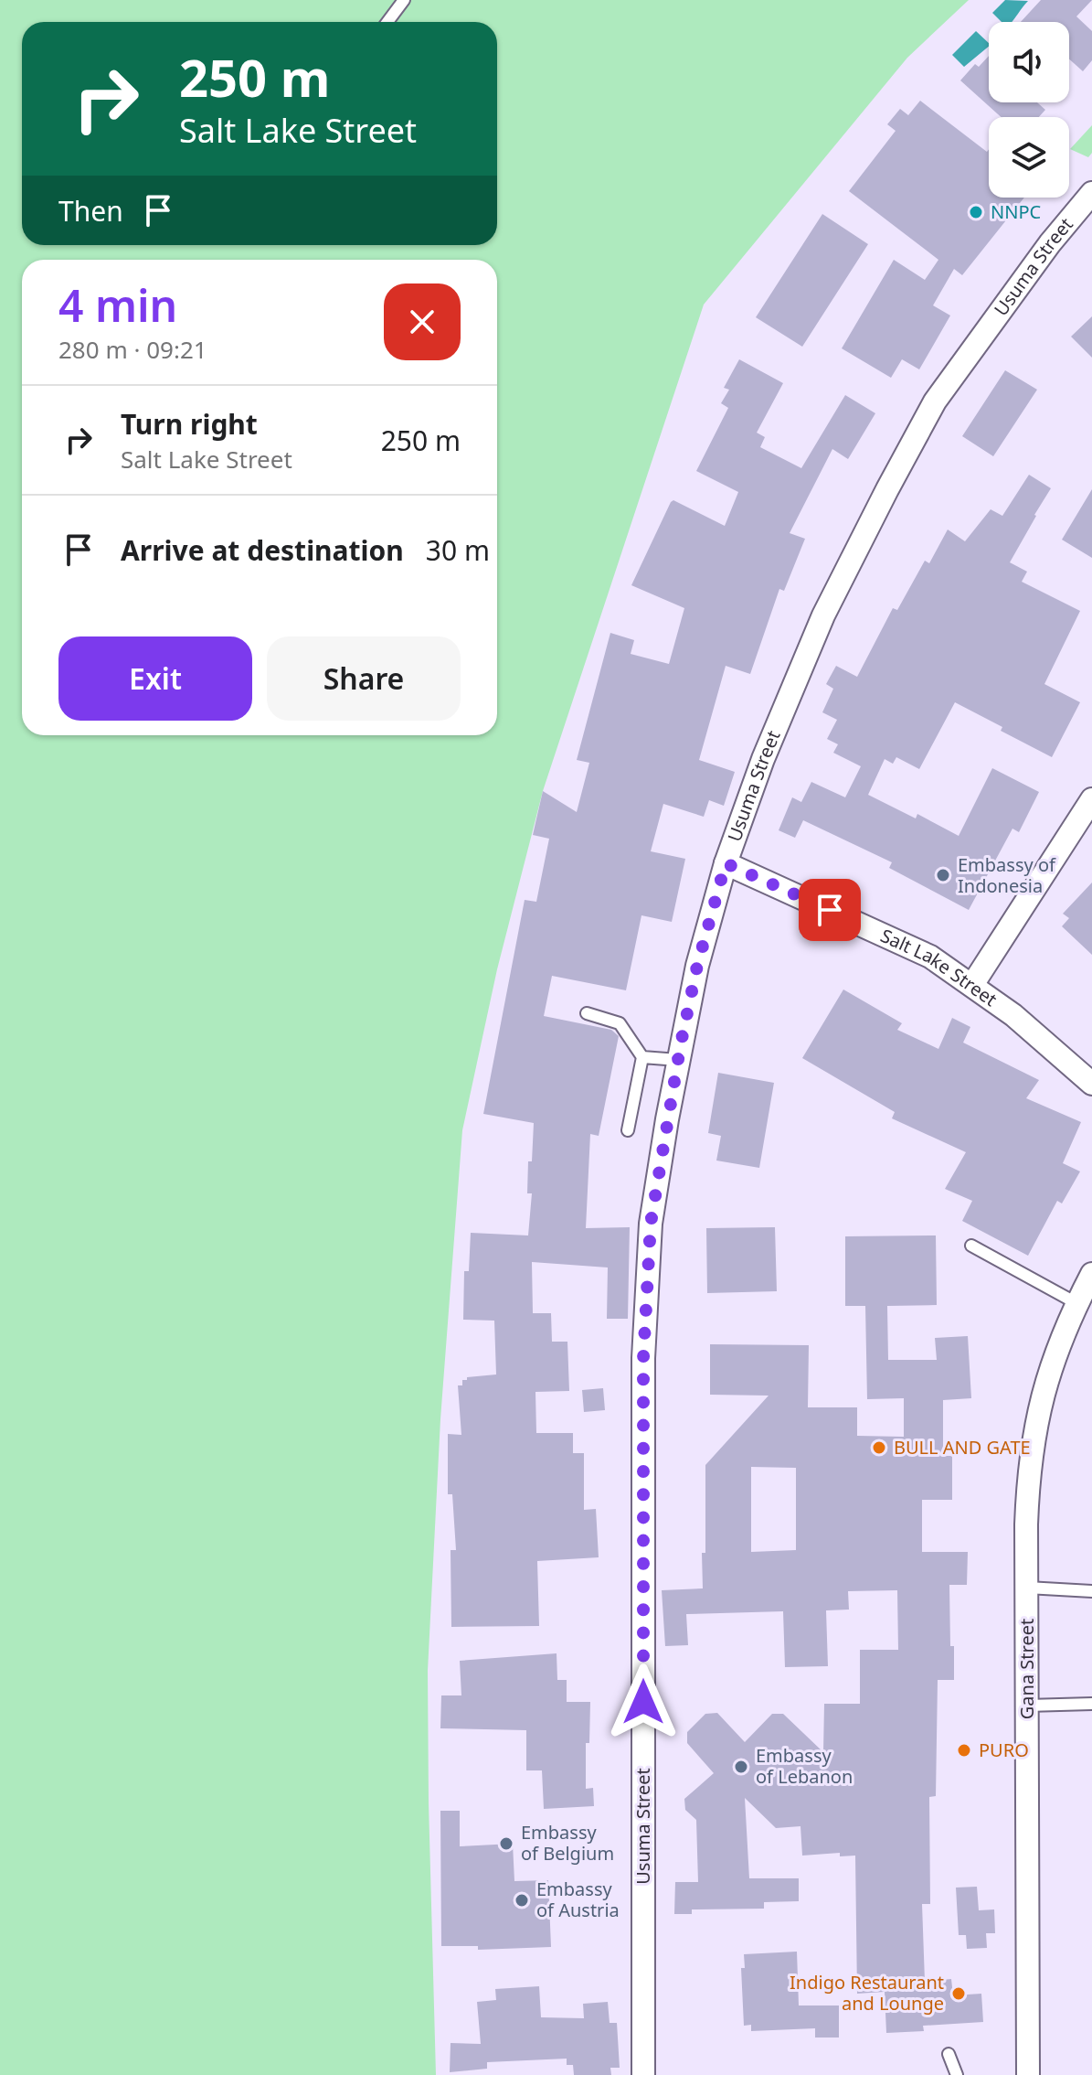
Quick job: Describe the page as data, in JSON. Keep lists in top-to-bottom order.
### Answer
{
  "streets": {
    "street": ["Usuma Street", "Salt Lake Street", "Gana Street"]
  },
  "crossings": [
    ["Usuma Street", "Salt Lake Street"]
  ],
  "places": [
    "NNPC",
    "Embassy of Indonesia",
    "BULL AND GATE",
    "PURO",
    "Embassy of Lebanon",
    "Embassy of Belgium",
    "Embassy of Austria",
    "Indigo Restaurant and Lounge"
  ],
  "page": {
    "turn": ["250 m", "Salt Lake Street"],
    "then": "Then",
    "heading": ["4 min", "280 m · 09:21"],
    "list": [
      {
        "name": "Turn right",
        "note": "Salt Lake Street",
        "value": "250 m"
      },
      {
        "name": "Arrive at destination",
        "value": "30 m"
      }
    ],
    "buttons": ["Exit", "Share"]
  }
}
